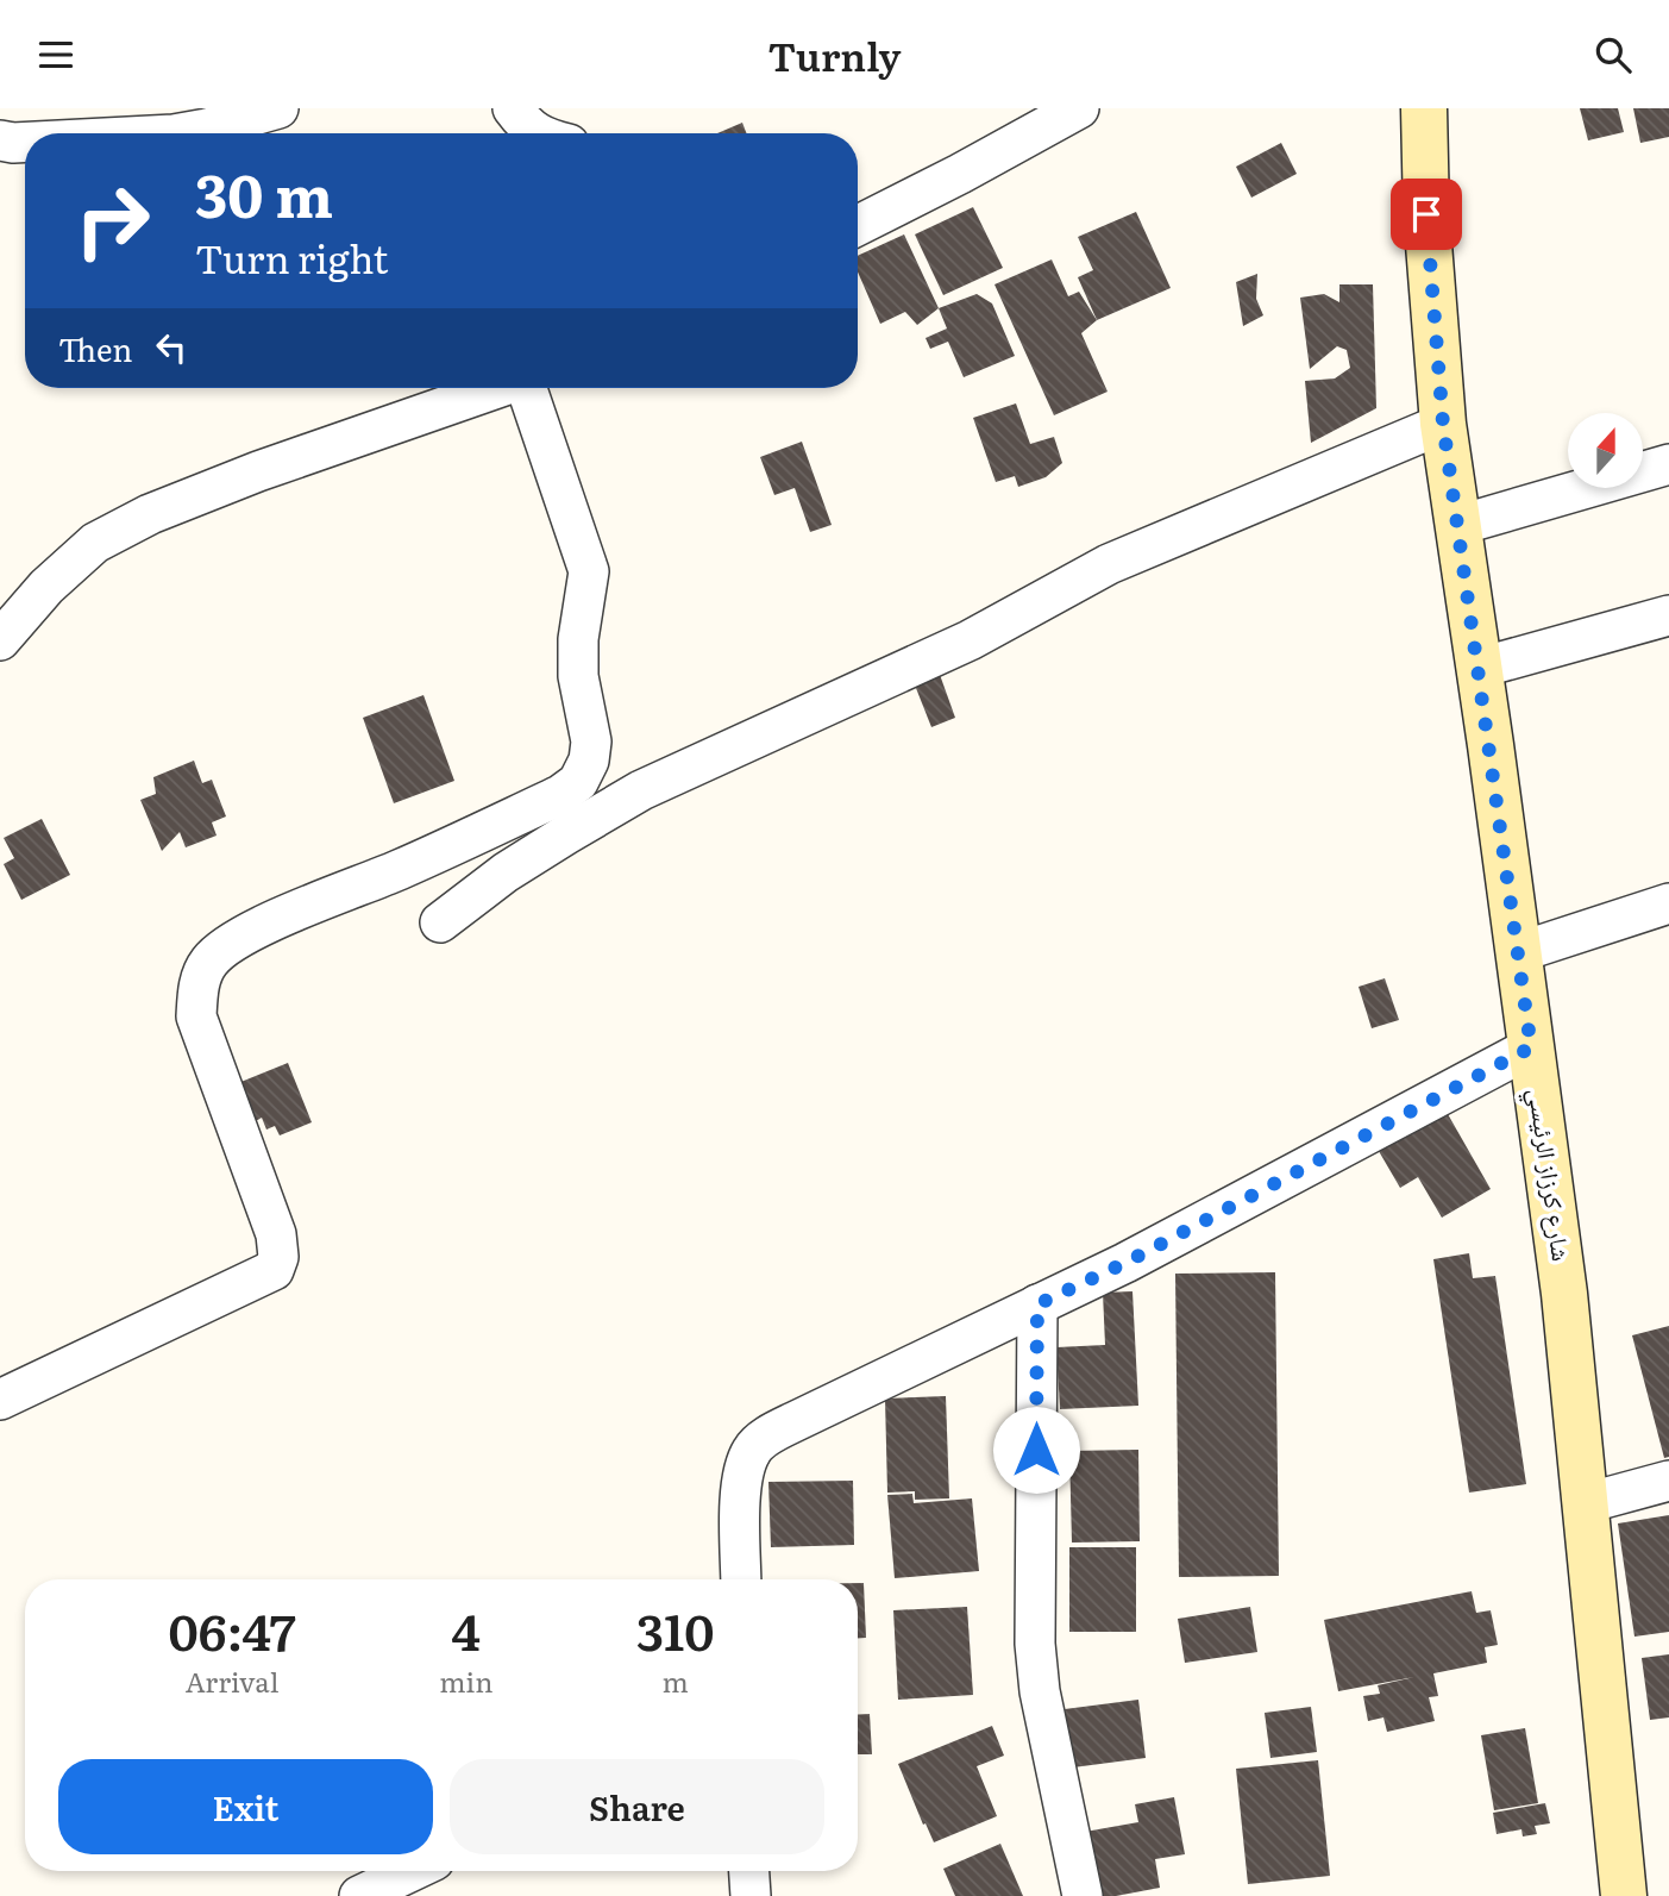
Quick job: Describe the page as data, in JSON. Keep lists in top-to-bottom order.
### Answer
{
  "streets": {
    "street": ["شارع كرزاز الرئيسي"]
  },
  "north": "top",
  "page": {
    "header": "Turnly",
    "turn": ["30 m", "Turn right"],
    "then": "Then",
    "eta": [
      "06:47",
      "Arrival",
      "4",
      "min",
      "310",
      "m"
    ],
    "buttons": ["Exit", "Share"]
  }
}
